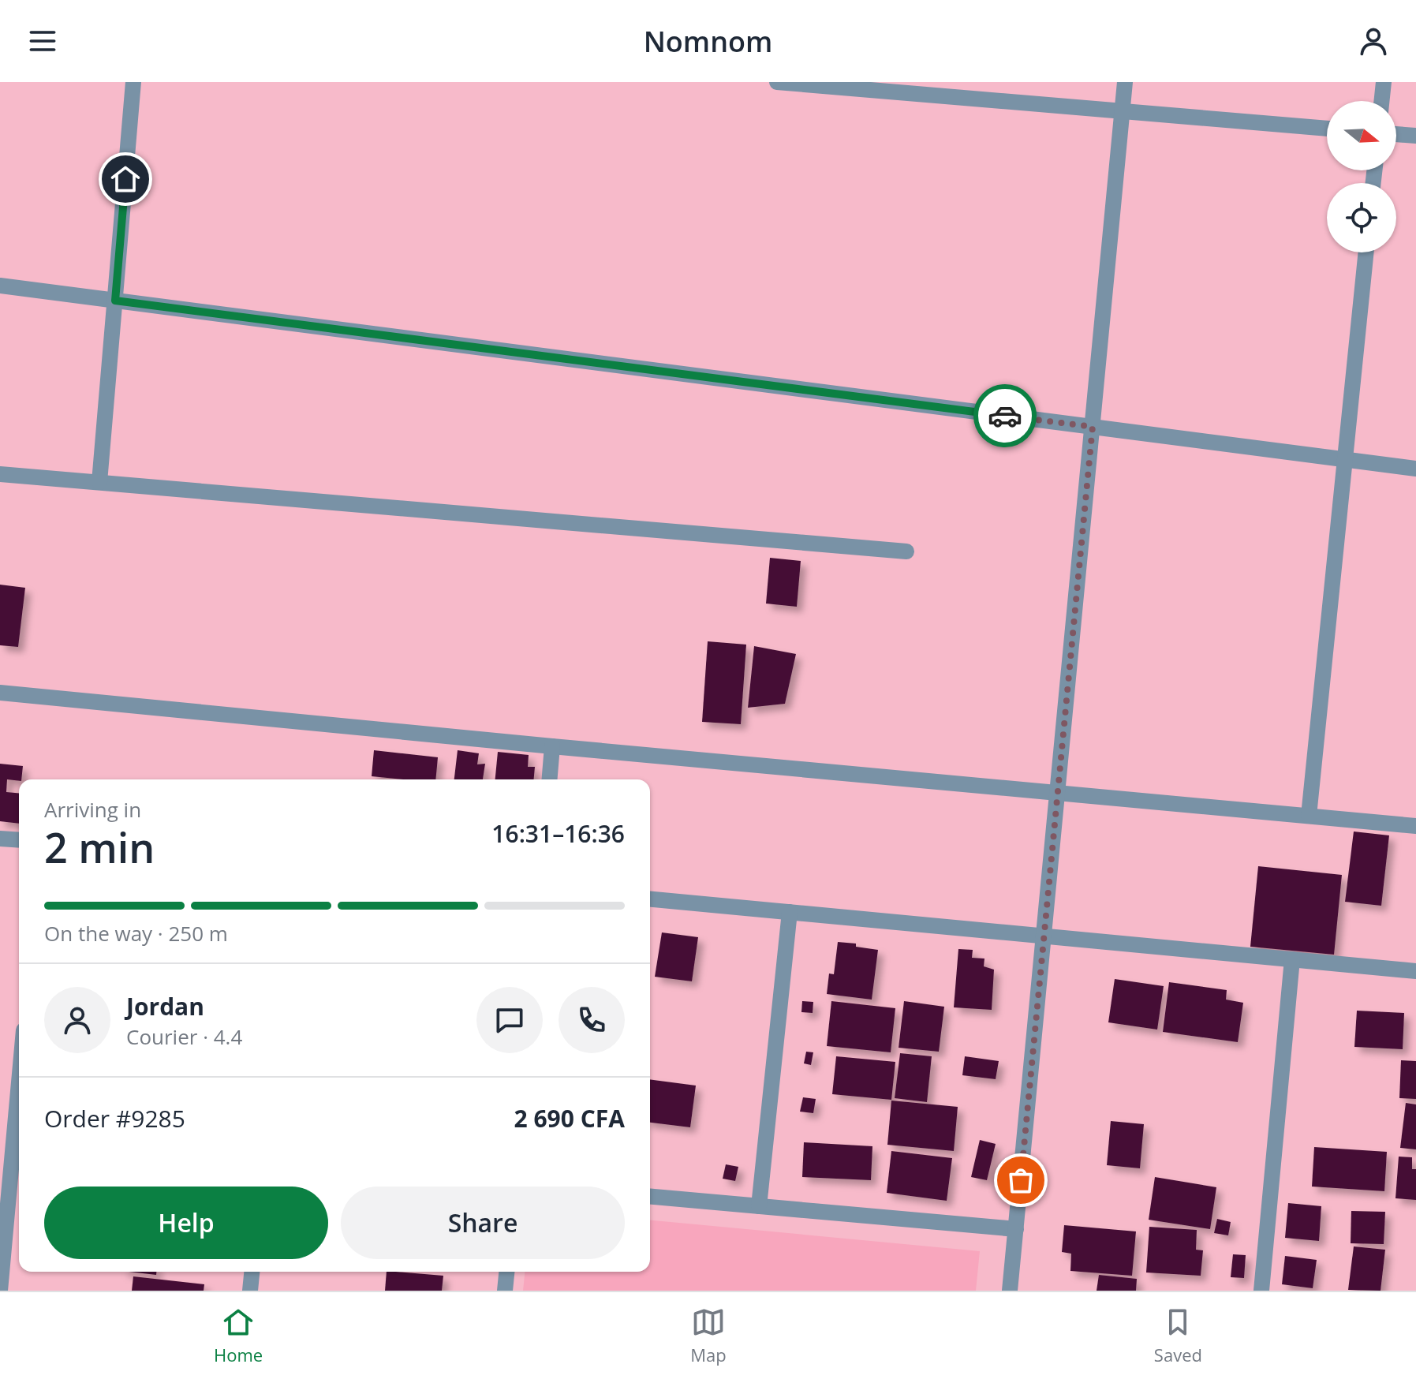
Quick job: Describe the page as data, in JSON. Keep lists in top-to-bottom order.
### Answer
{
  "north": "right",
  "page": {
    "header": "Nomnom",
    "heading": ["2 min", "Arriving in", "16:31–16:36"],
    "panel": [
      "Jordan",
      "Courier · 4.4",
      "Order #9285",
      "2 690 CFA"
    ],
    "bar": "On the way · 250 m",
    "buttons": ["Help", "Share"],
    "tabs": ["Home", "Map", "Saved"]
  }
}
